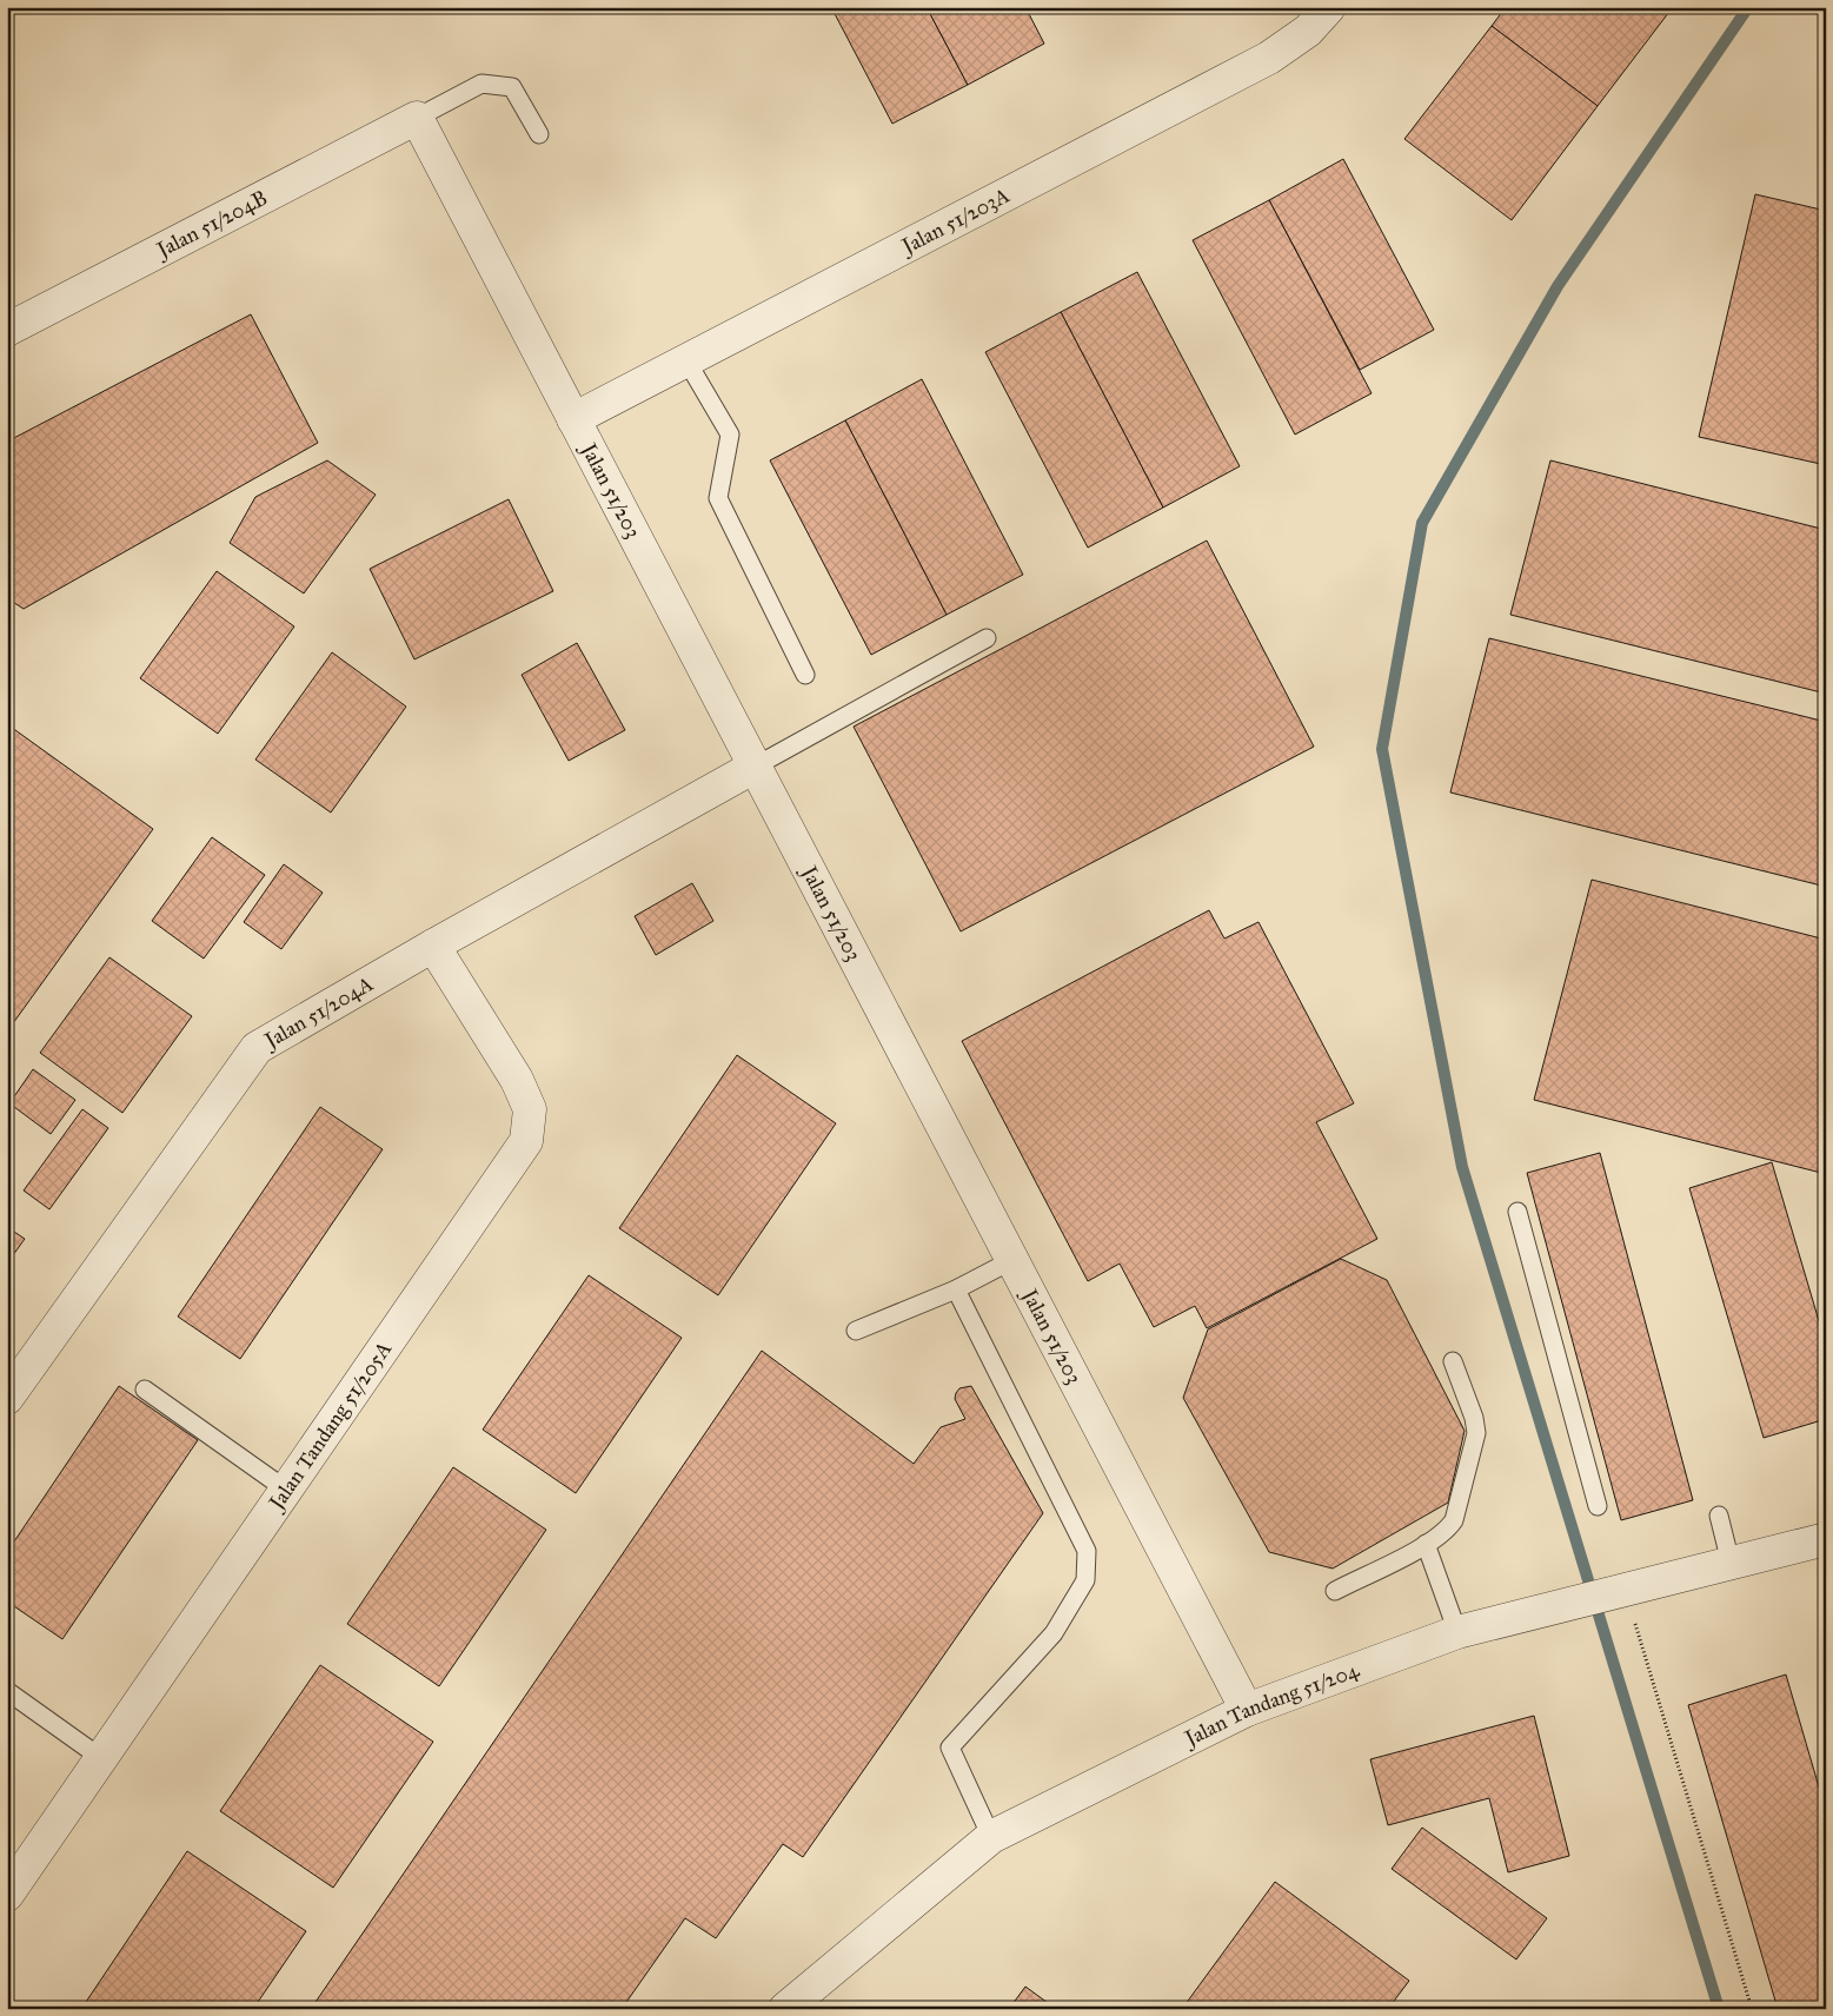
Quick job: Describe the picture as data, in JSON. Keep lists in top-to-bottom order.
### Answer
{
  "streets": {
    "street": [
      "Jalan 51/203A",
      "Jalan 51/204B",
      "Jalan 51/203",
      "Jalan 51/204A",
      "Jalan Tandang 51/205A",
      "Jalan Tandang 51/204"
    ]
  },
  "crossings": [
    ["Jalan 51/203A", "Jalan 51/203"],
    ["Jalan 51/204B", "Jalan 51/203"],
    ["Jalan 51/203", "Jalan 51/204A"],
    ["Jalan 51/203", "Jalan Tandang 51/204"],
    ["Jalan 51/204A", "Jalan Tandang 51/205A"]
  ]
}
